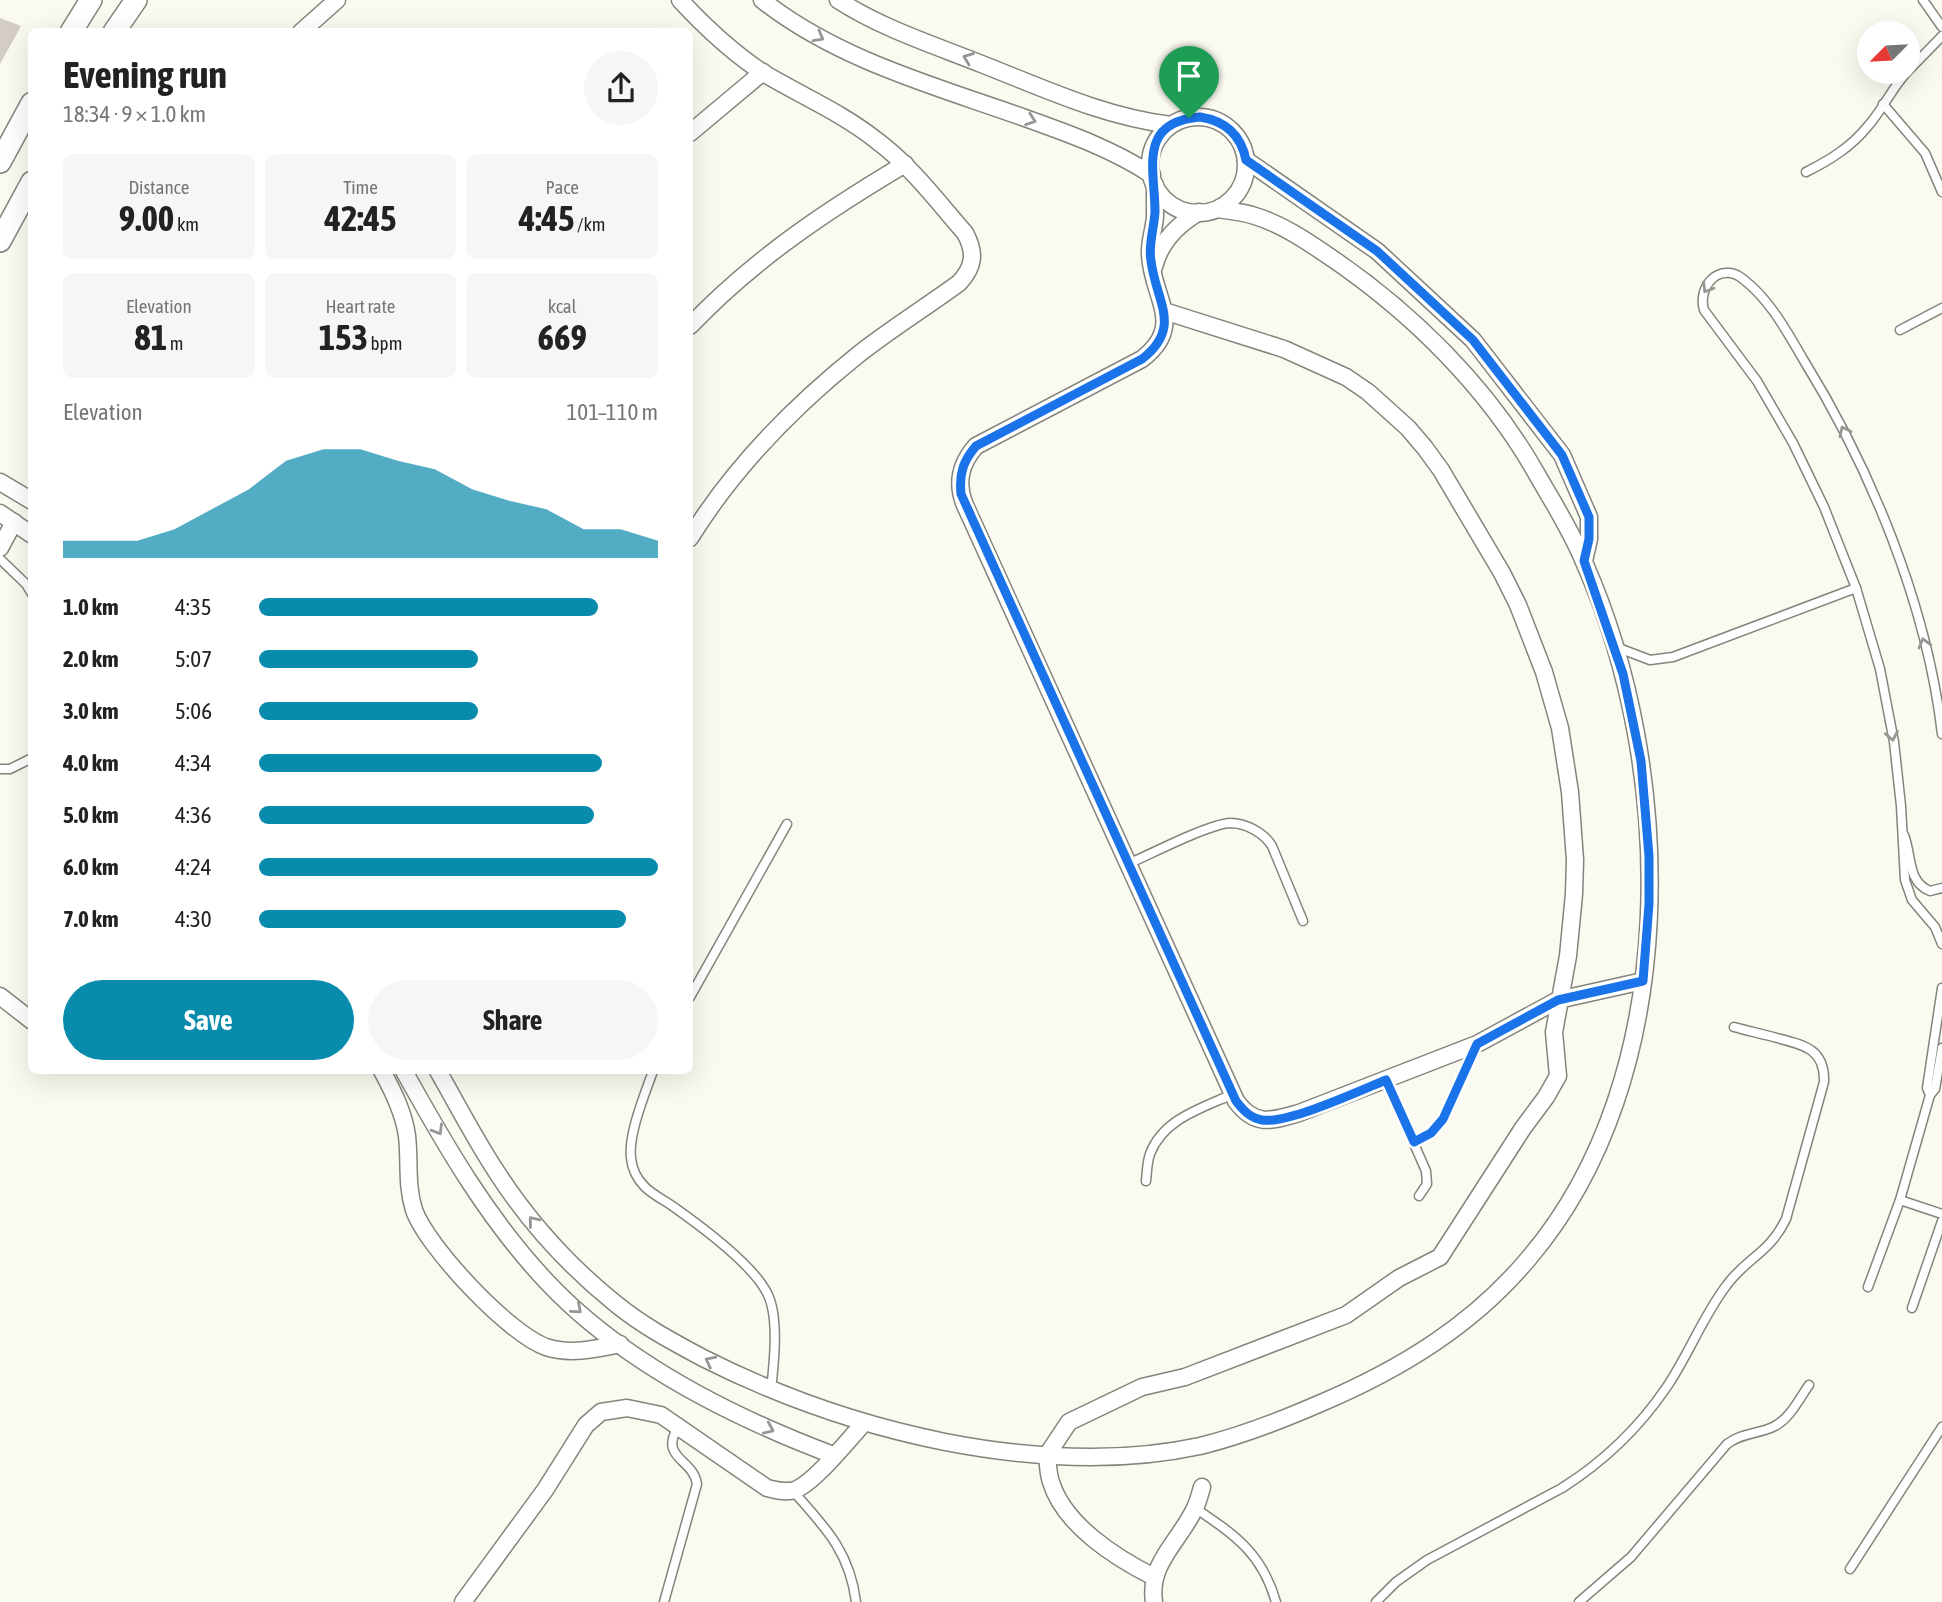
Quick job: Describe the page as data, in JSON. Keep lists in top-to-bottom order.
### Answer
{
  "north": "bottom left",
  "page": {
    "heading": ["Evening run", "18:34 · 9 × 1.0 km"],
    "stats": [
      ["Distance", "9.00 km"],
      ["Time", "42:45"],
      ["Pace", "4:45 /km"],
      ["Elevation", "81 m"],
      ["Heart rate", "153 bpm"],
      ["kcal", "669"]
    ],
    "chart": ["Elevation", "101–110 m"],
    "list": [
      {
        "name": "1.0 km",
        "note": "4:35"
      },
      {
        "name": "2.0 km",
        "note": "5:07"
      },
      {
        "name": "3.0 km",
        "note": "5:06"
      },
      {
        "name": "4.0 km",
        "note": "4:34"
      },
      {
        "name": "5.0 km",
        "note": "4:36"
      },
      {
        "name": "6.0 km",
        "note": "4:24"
      },
      {
        "name": "7.0 km",
        "note": "4:30"
      }
    ],
    "buttons": ["Save", "Share"]
  }
}
